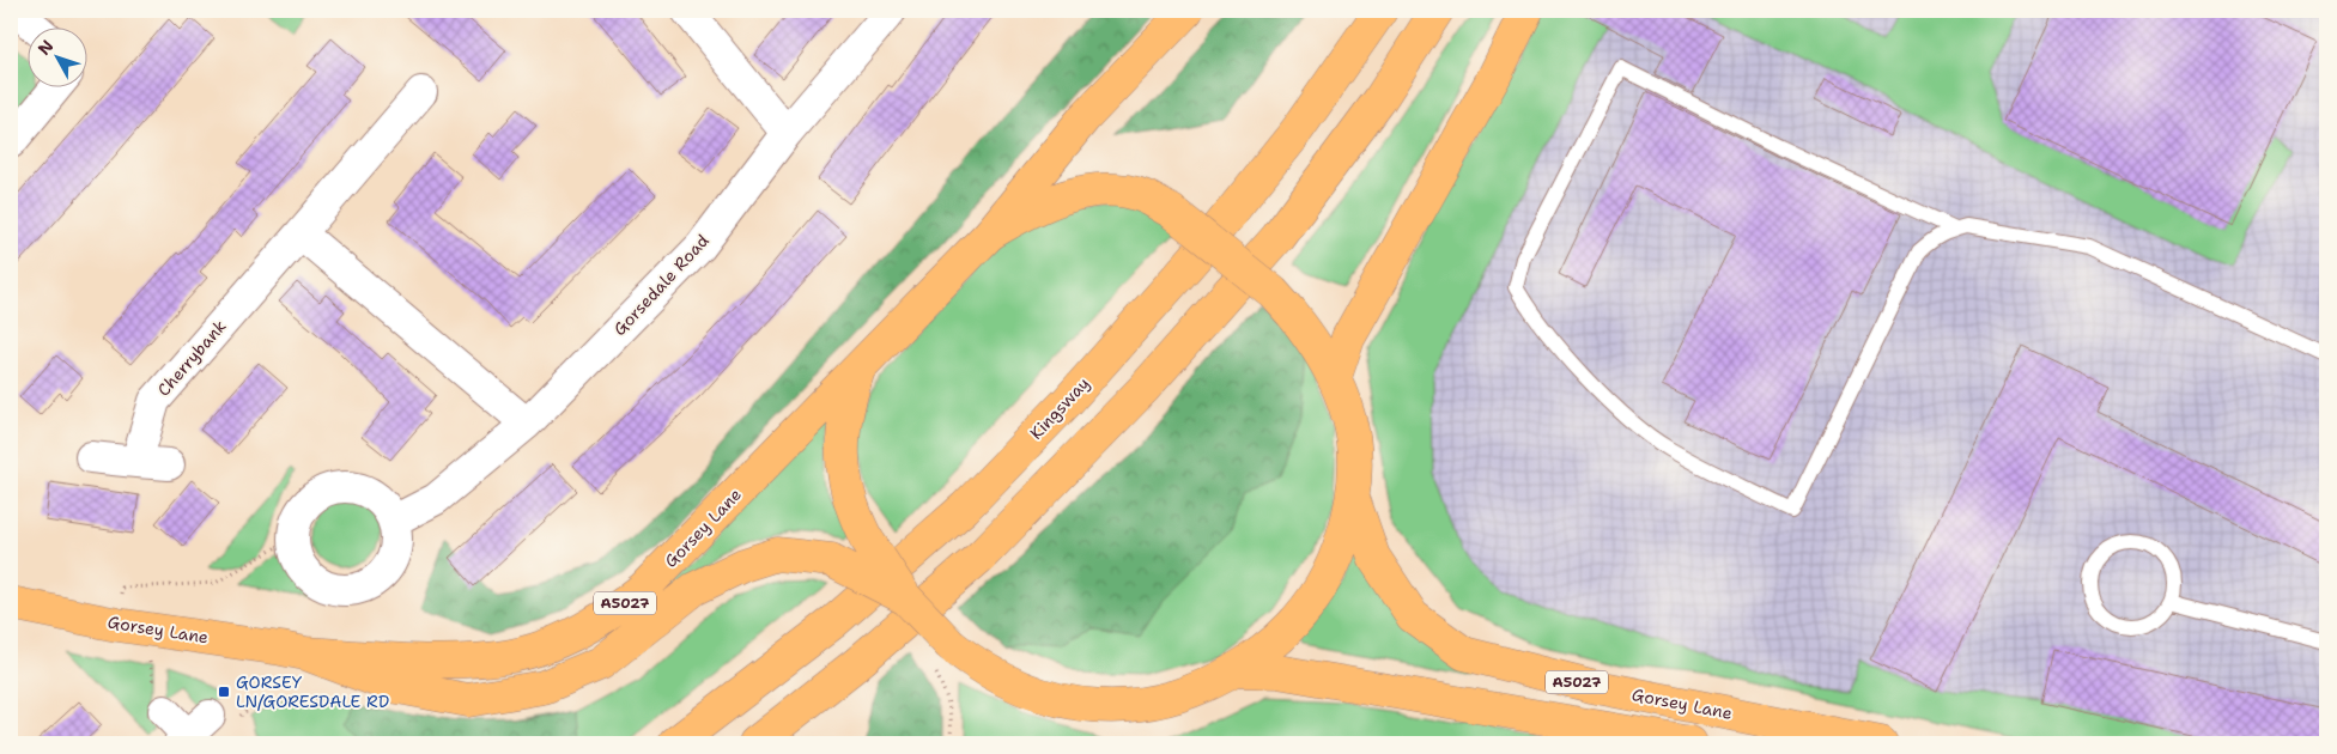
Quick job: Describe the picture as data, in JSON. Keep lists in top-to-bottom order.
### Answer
{
  "streets": {
    "main road": ["Kingsway", "Gorsey Lane", "A5027"],
    "street": ["Gorsedale Road", "Cherrybank"]
  },
  "places": {
    "transit": ["GORSEY LN/GORESDALE RD"]
  },
  "north": "top left"
}
